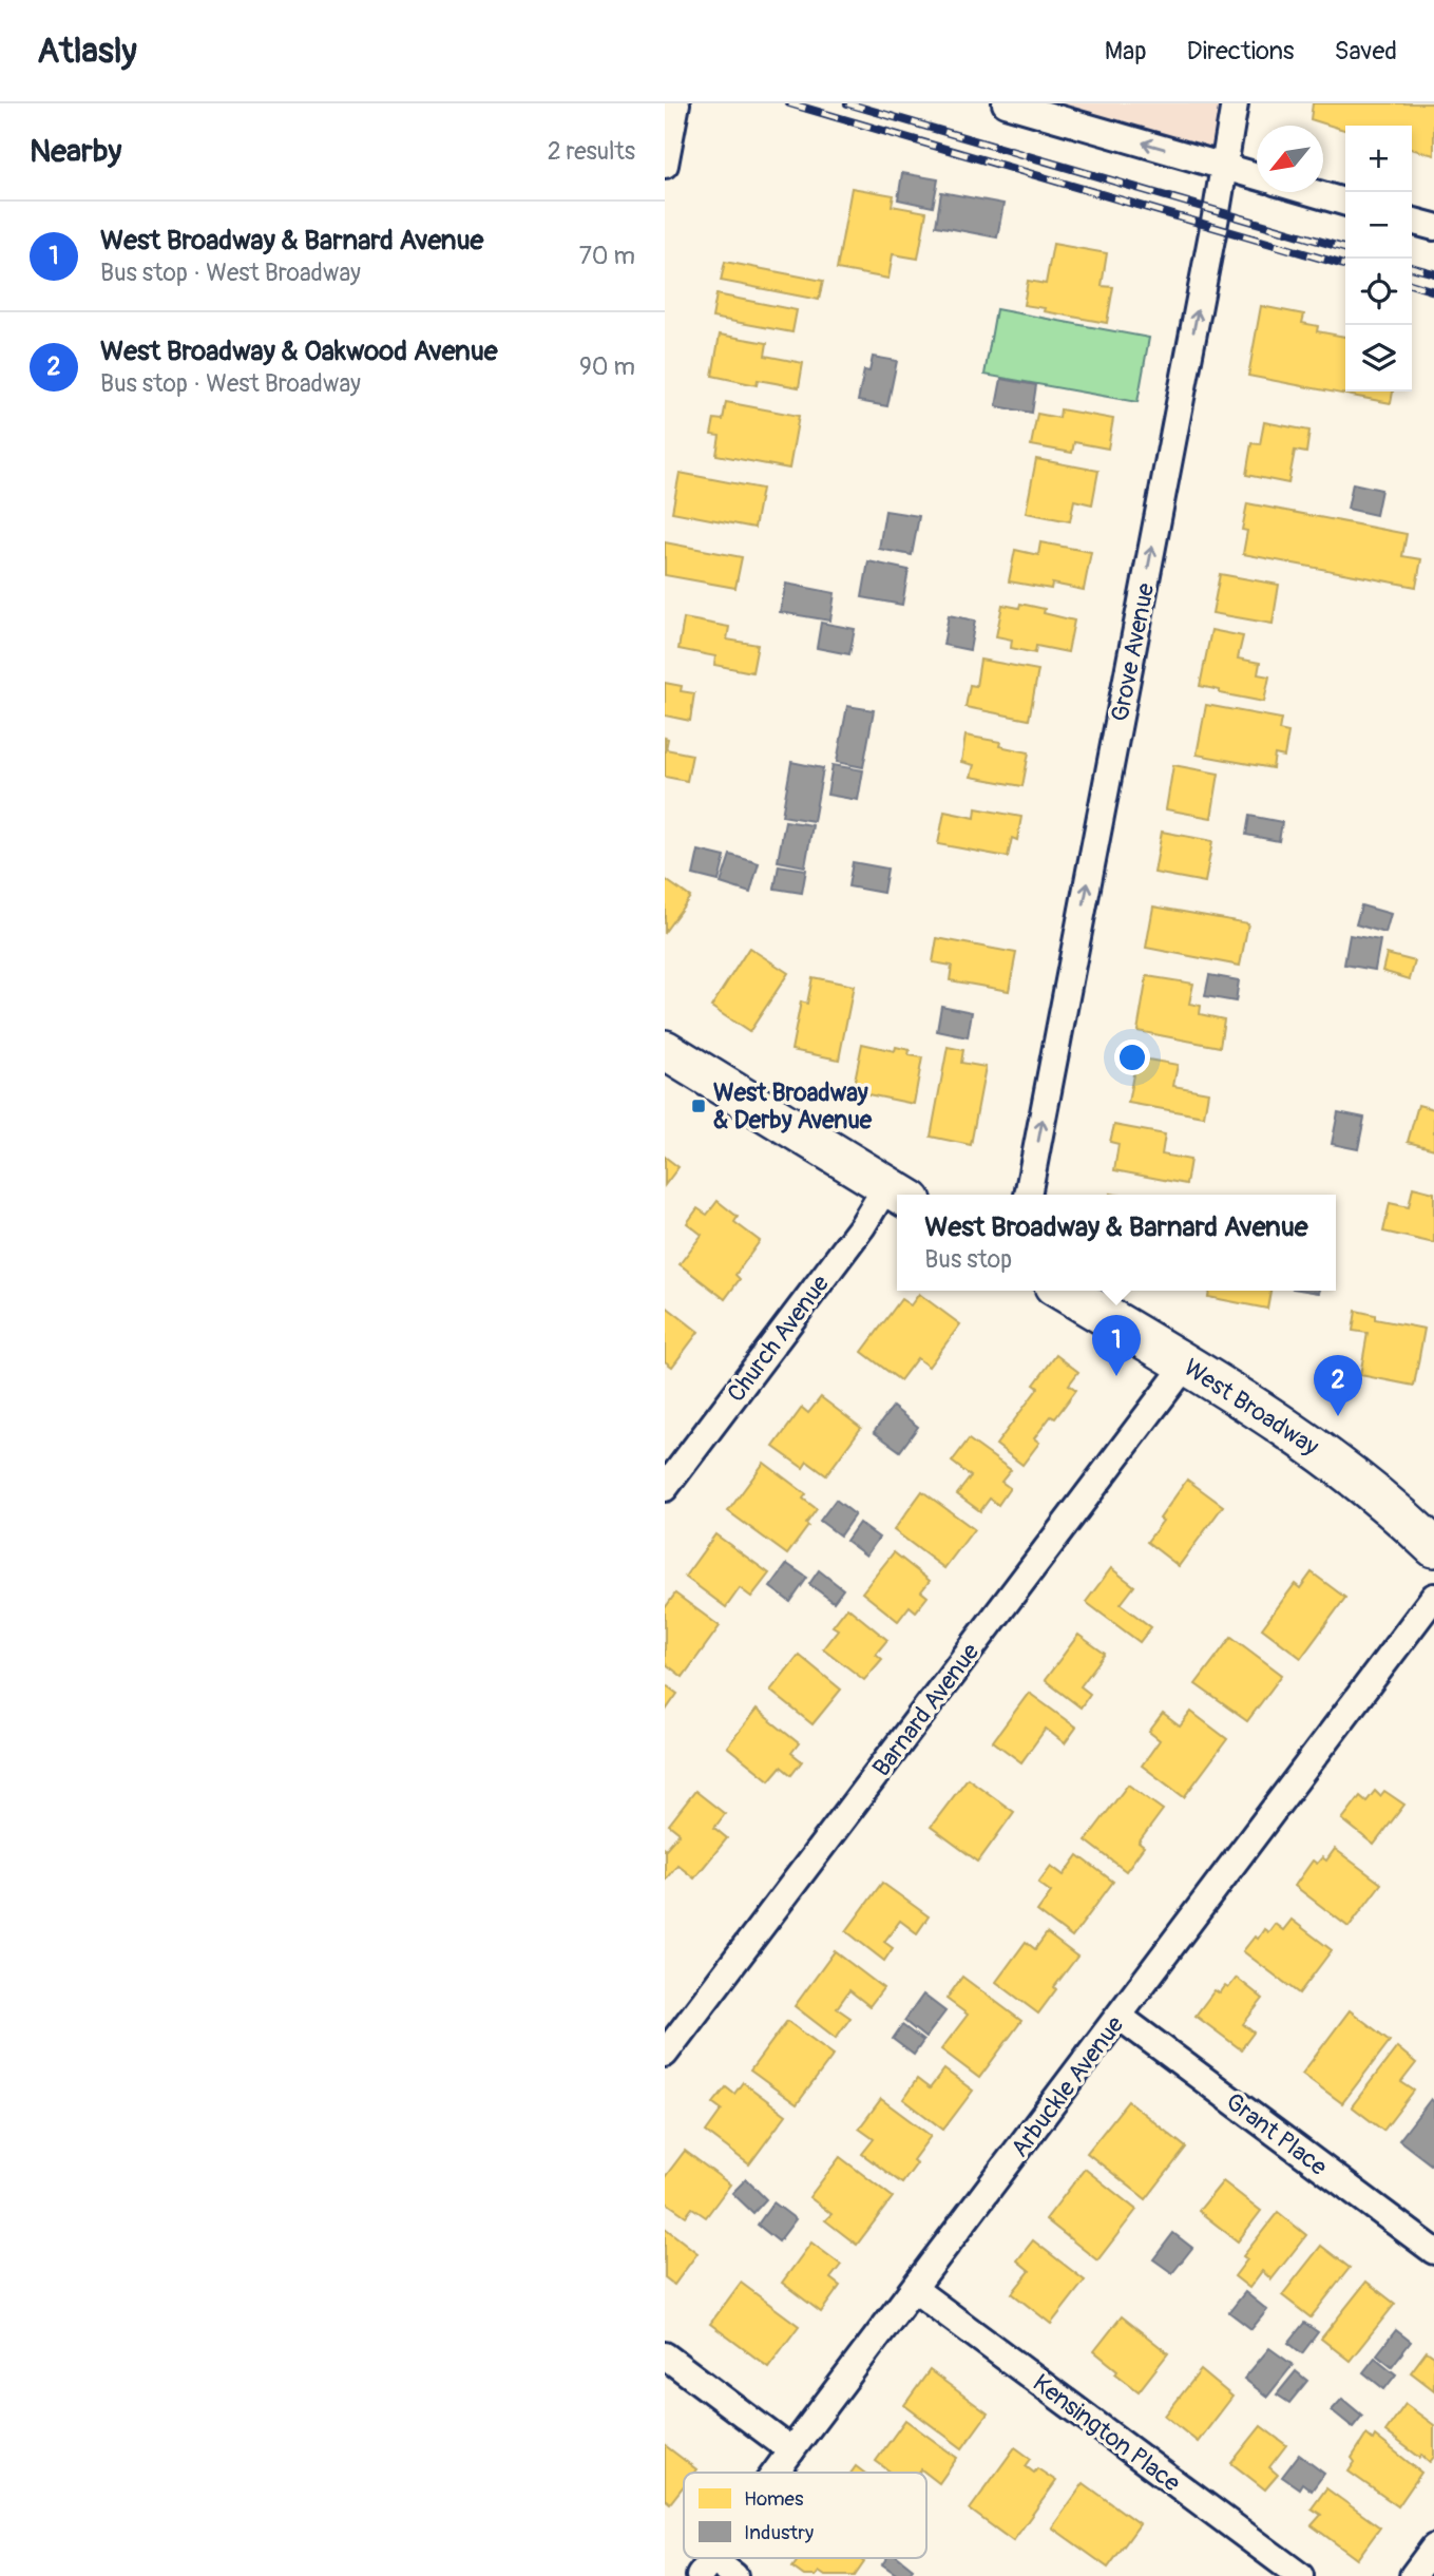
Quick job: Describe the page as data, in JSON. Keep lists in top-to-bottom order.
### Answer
{
  "streets": {
    "main road": ["West Broadway"],
    "street": [
      "Grove Avenue",
      "Church Avenue",
      "Barnard Avenue",
      "Arbuckle Avenue",
      "Grant Place",
      "Kensington Place"
    ]
  },
  "crossings": [
    ["West Broadway", "Barnard Avenue"],
    ["Arbuckle Avenue", "Grant Place"],
    ["Arbuckle Avenue", "Kensington Place"]
  ],
  "one_way": ["Grove Avenue"],
  "places": {
    "transit": ["West Broadway & Derby Avenue"]
  },
  "legend": ["Homes", "Industry"],
  "north": "bottom left",
  "page": {
    "header": "Atlasly",
    "nav": ["Map", "Directions", "Saved"],
    "heading": ["Nearby", "2 results"],
    "map_buttons": ["+", "−"],
    "list": [
      {
        "mark": "1",
        "name": "West Broadway & Barnard Avenue",
        "note": "Bus stop · West Broadway",
        "value": "70 m"
      },
      {
        "mark": "2",
        "name": "West Broadway & Oakwood Avenue",
        "note": "Bus stop · West Broadway",
        "value": "90 m"
      }
    ],
    "popup": ["West Broadway & Barnard Avenue", "Bus stop"],
    "pins": ["1", "2"]
  }
}
